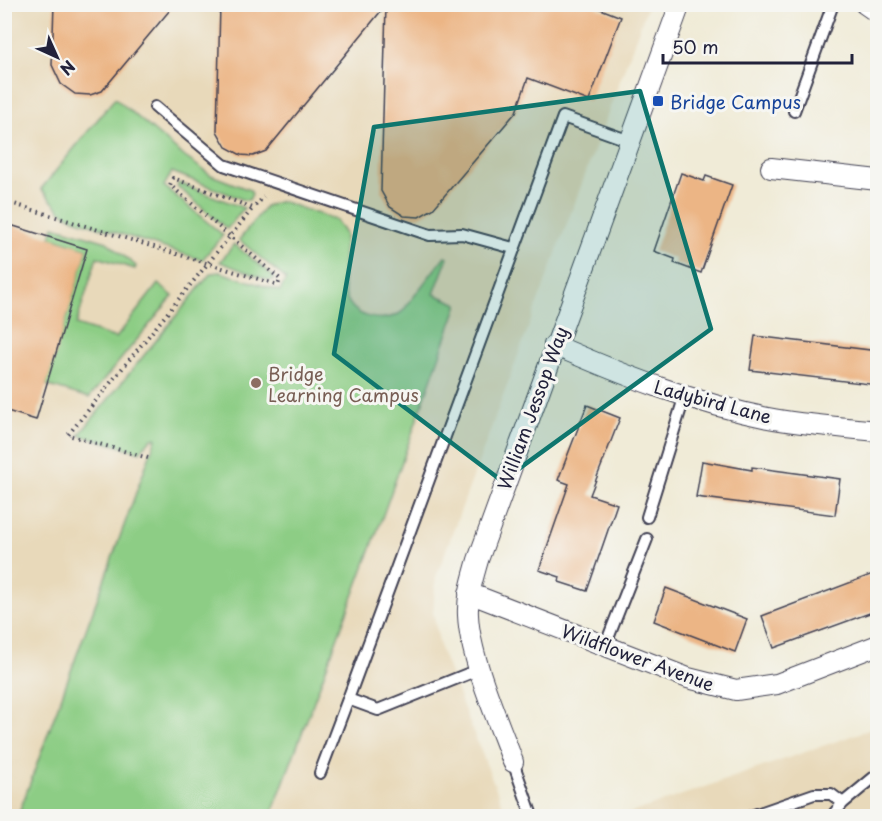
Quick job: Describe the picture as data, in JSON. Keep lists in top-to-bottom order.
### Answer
{
  "streets": {
    "street": ["Ladybird Lane", "William Jessop Way", "Wildflower Avenue"]
  },
  "crossings": [
    ["Ladybird Lane", "William Jessop Way"],
    ["William Jessop Way", "Wildflower Avenue"]
  ],
  "places": {
    "transit": ["Bridge Campus"],
    "other": ["Bridge Learning Campus"]
  },
  "scale_bar": "50 m",
  "north": "bottom right"
}
